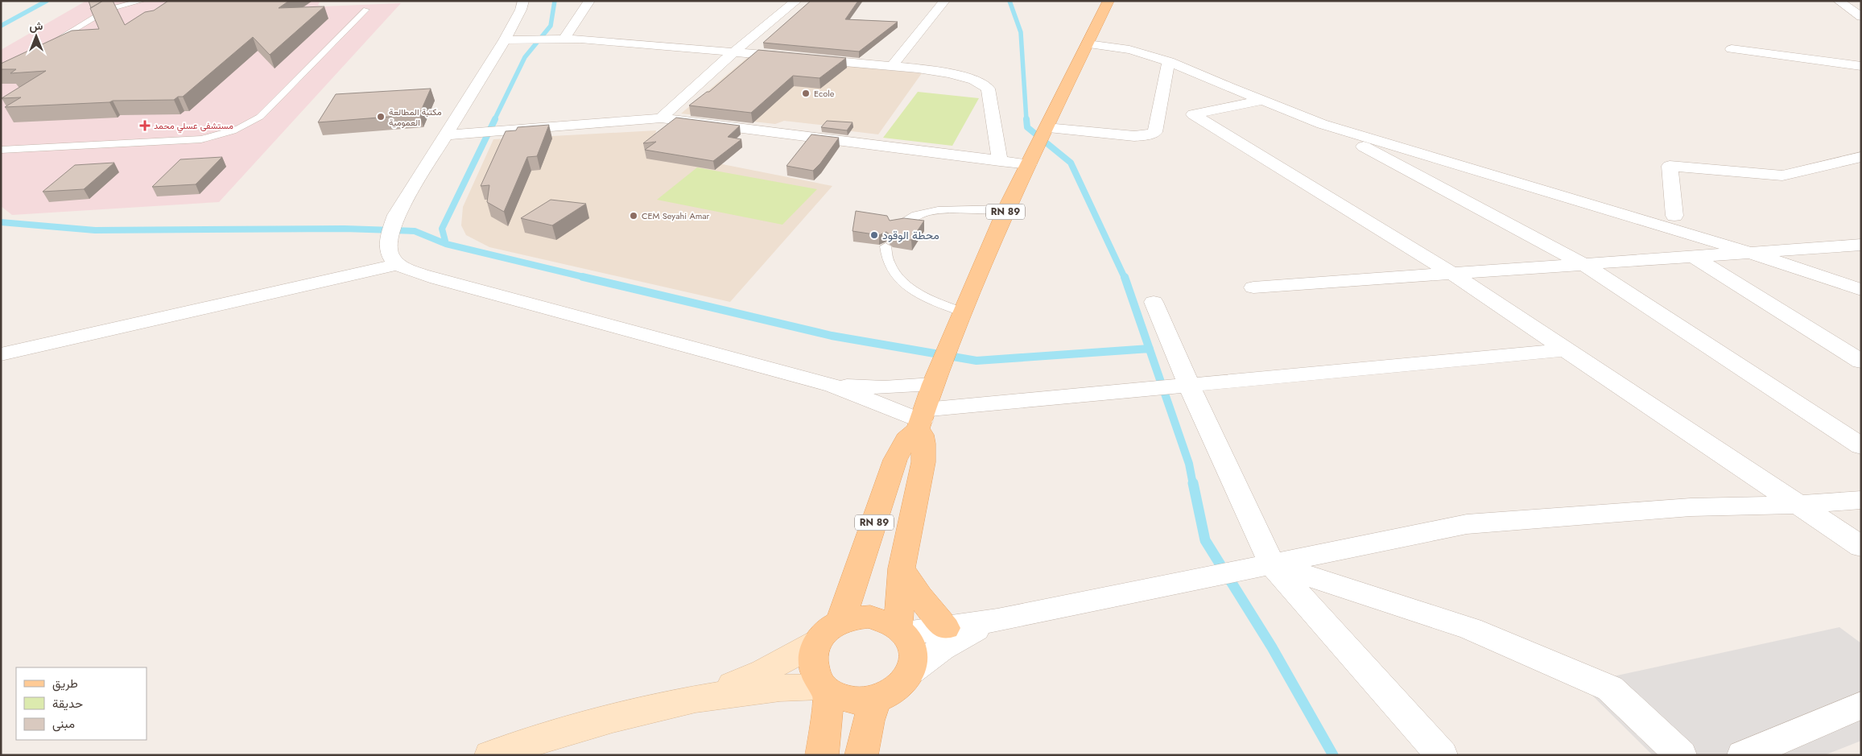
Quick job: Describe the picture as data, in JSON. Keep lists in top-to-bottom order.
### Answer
{
  "streets": {
    "main road": ["RN 89"]
  },
  "places": {
    "other": [
      "Ecole",
      "مكتبة المطالعة العمومية",
      "CEM Seyahi Amar",
      "محطة الوقود"
    ],
    "health": ["مستشفى عسلي محمد"]
  },
  "legend": ["طريق", "حديقة", "مبنى"],
  "north": "top"
}
